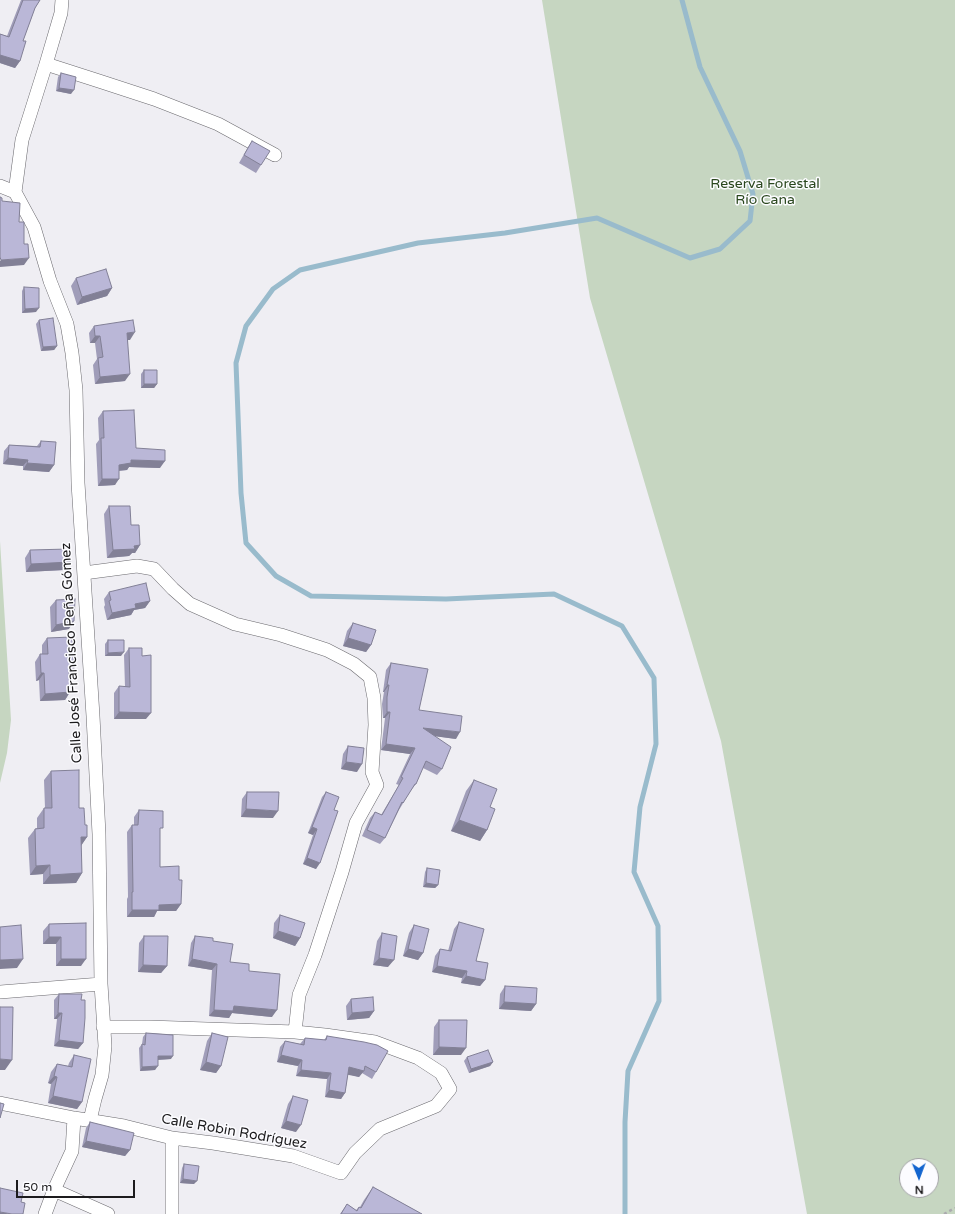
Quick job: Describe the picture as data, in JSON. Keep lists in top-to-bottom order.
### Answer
{
  "streets": {
    "street": ["Calle José Francisco Peña Gómez", "Calle Robin Rodríguez"]
  },
  "crossings": [
    ["Calle José Francisco Peña Gómez", "Calle Robin Rodríguez"]
  ],
  "parks": ["Reserva Forestal Río Cana"],
  "scale_bar": "50 m",
  "north": "bottom"
}
